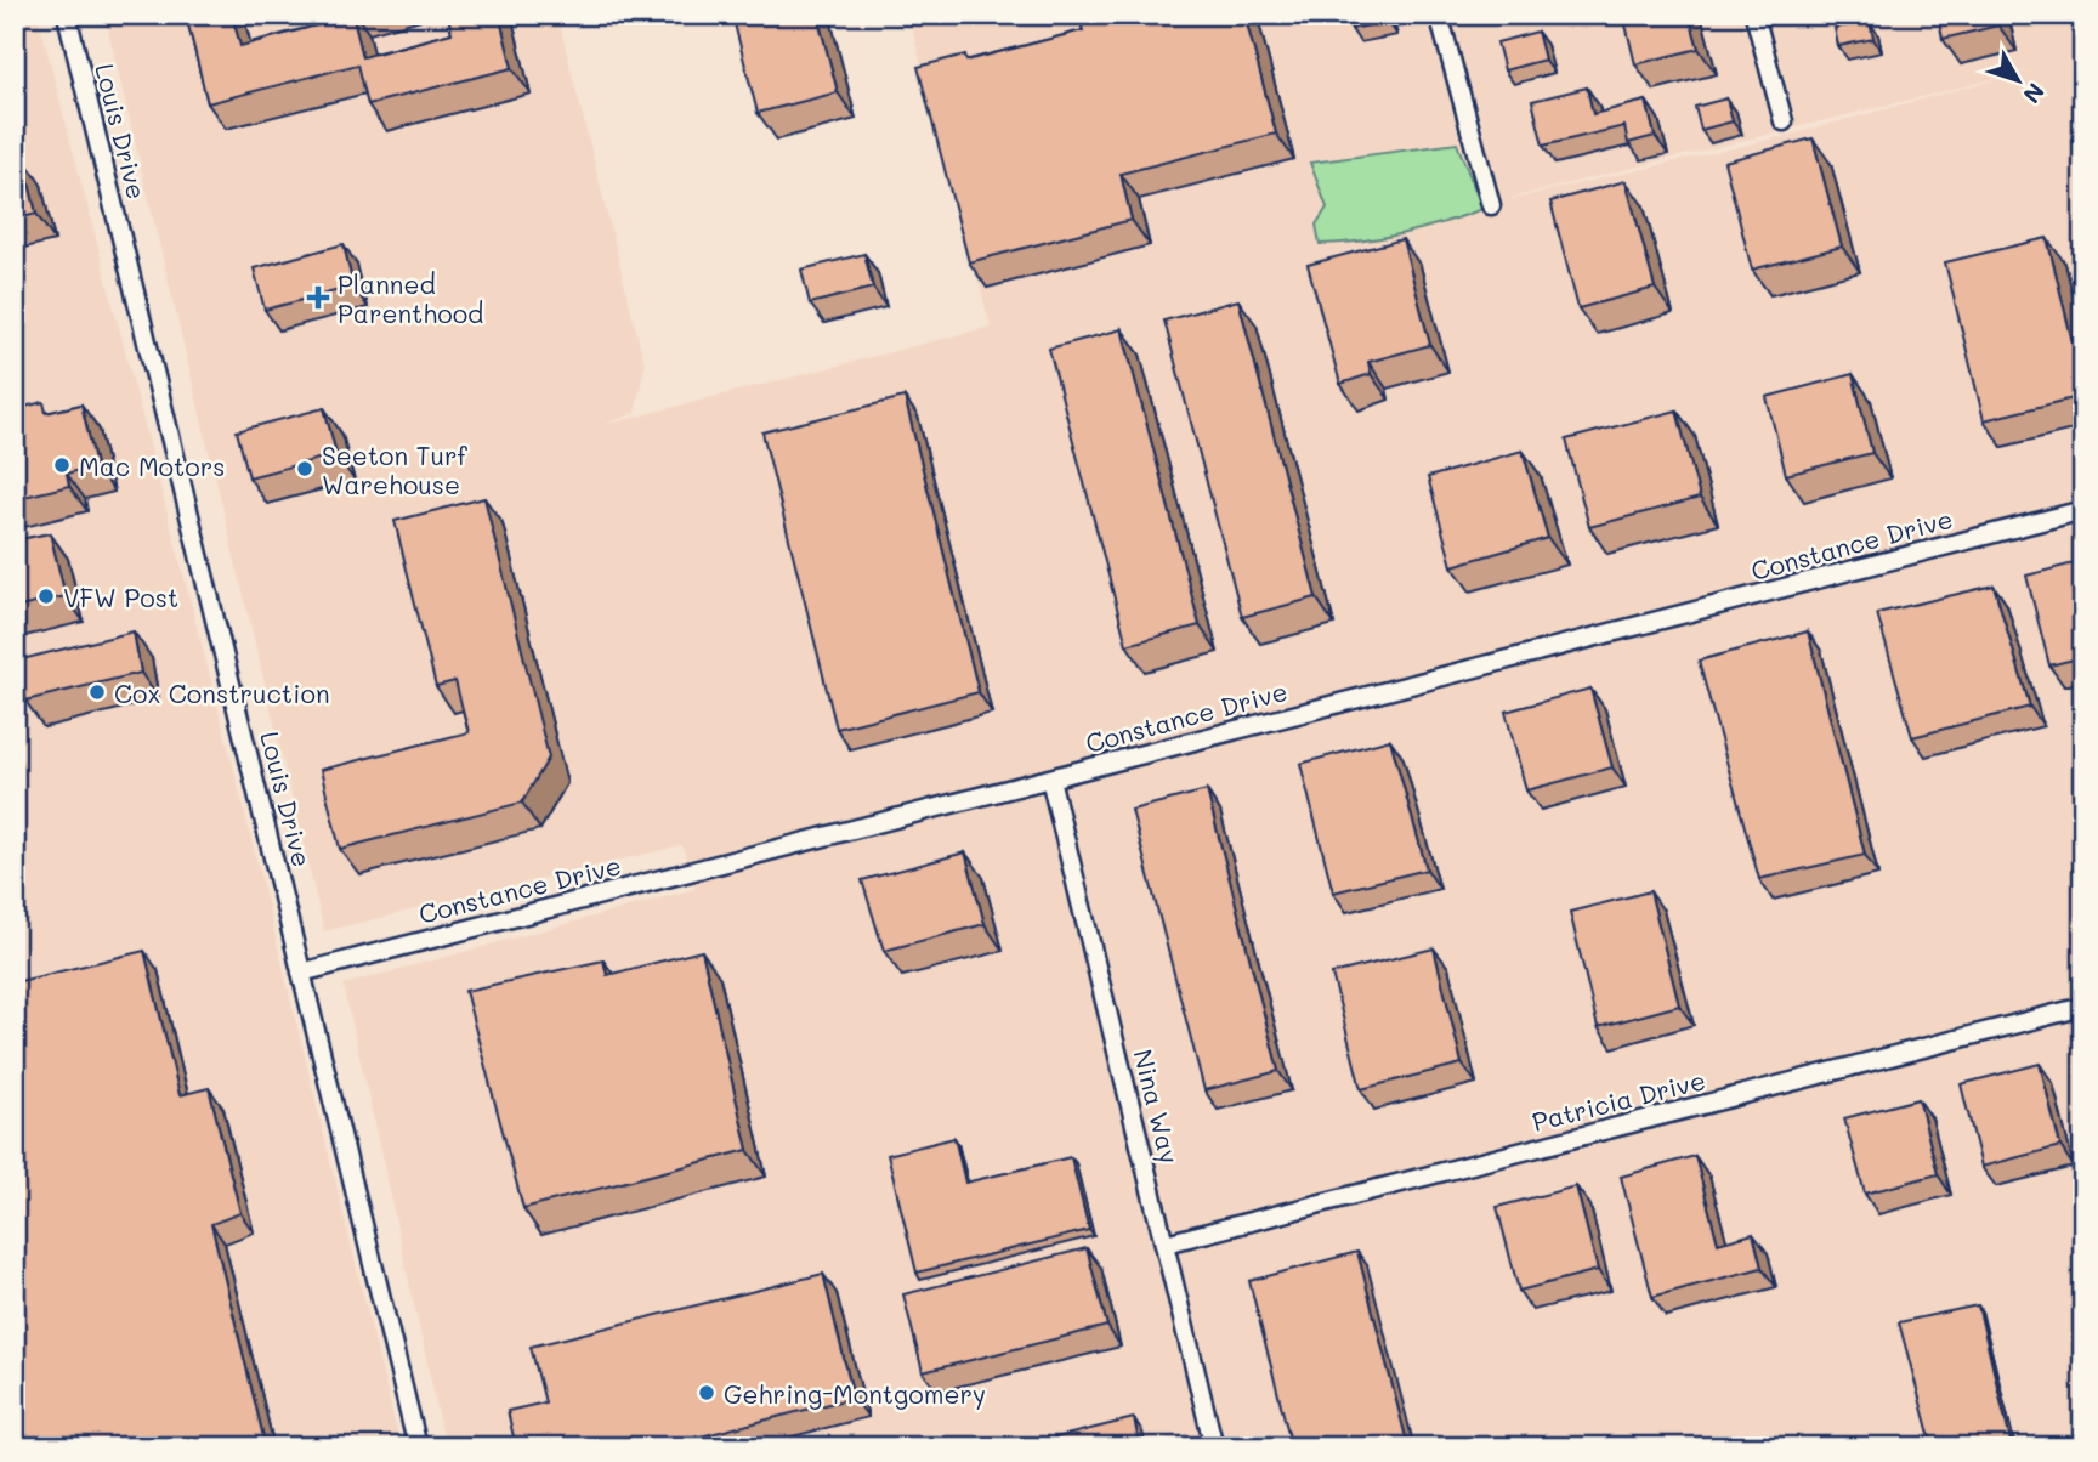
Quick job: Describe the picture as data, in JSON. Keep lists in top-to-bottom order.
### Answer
{
  "streets": {
    "street": [
      "Louis Drive",
      "Constance Drive",
      "Patricia Drive",
      "Nina Way"
    ]
  },
  "crossings": [
    ["Louis Drive", "Constance Drive"],
    ["Constance Drive", "Nina Way"],
    ["Patricia Drive", "Nina Way"]
  ],
  "places": {
    "health": ["Planned Parenthood"],
    "other": [
      "Mac Motors",
      "Seeton Turf Warehouse",
      "VFW Post",
      "Cox Construction",
      "Gehring-Montgomery"
    ]
  },
  "north": "bottom right"
}
